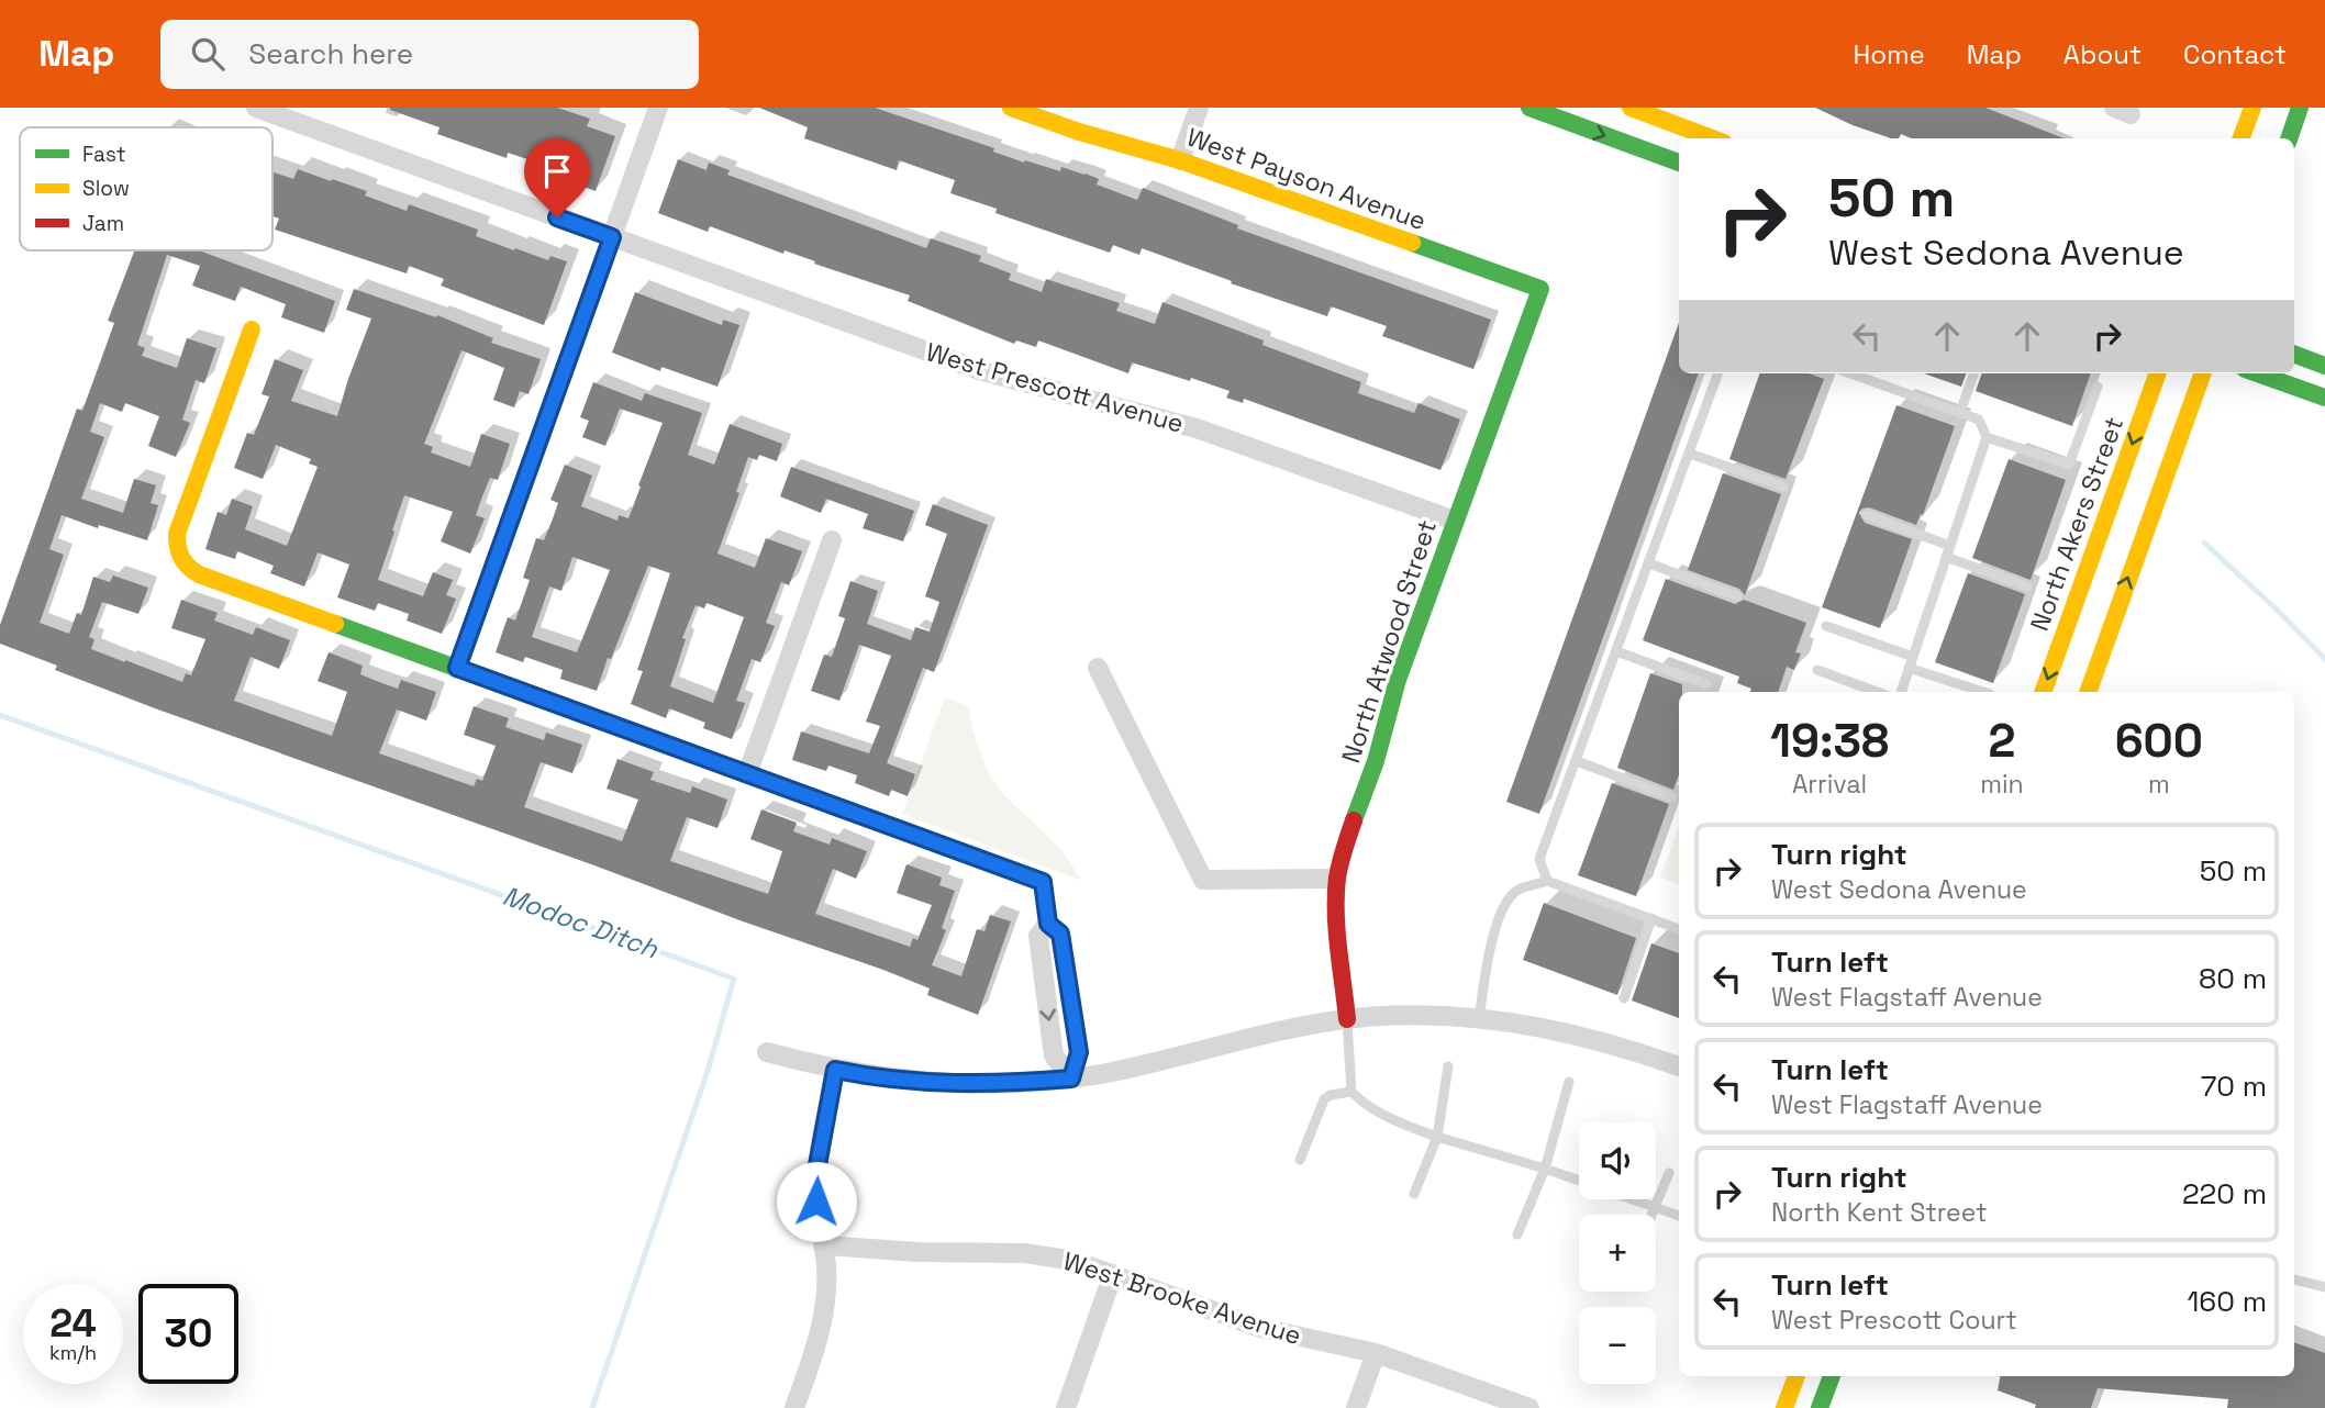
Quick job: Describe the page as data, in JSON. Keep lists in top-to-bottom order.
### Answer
{
  "streets": {
    "street": [
      "West Payson Avenue",
      "West Prescott Avenue",
      "North Akers Street",
      "North Atwood Street",
      "West Brooke Avenue"
    ]
  },
  "crossings": [
    ["West Payson Avenue", "North Atwood Street"],
    ["West Prescott Avenue", "North Atwood Street"]
  ],
  "water": ["Modoc Ditch"],
  "legend": ["Fast", "Slow", "Jam"],
  "page": {
    "header": "Map",
    "search": "Search here",
    "nav": [
      "Home",
      "Map",
      "About",
      "Contact"
    ],
    "turn": ["50 m", "West Sedona Avenue"],
    "eta": [
      "19:38",
      "Arrival",
      "2",
      "min",
      "600",
      "m"
    ],
    "list": [
      {
        "name": "Turn right",
        "note": "West Sedona Avenue",
        "value": "50 m"
      },
      {
        "name": "Turn left",
        "note": "West Flagstaff Avenue",
        "value": "80 m"
      },
      {
        "name": "Turn left",
        "note": "West Flagstaff Avenue",
        "value": "70 m"
      },
      {
        "name": "Turn right",
        "note": "North Kent Street",
        "value": "220 m"
      },
      {
        "name": "Turn left",
        "note": "West Prescott Court",
        "value": "160 m"
      }
    ],
    "map_buttons": ["+", "−"],
    "speed": "24 km/h",
    "limit": "30"
  }
}
